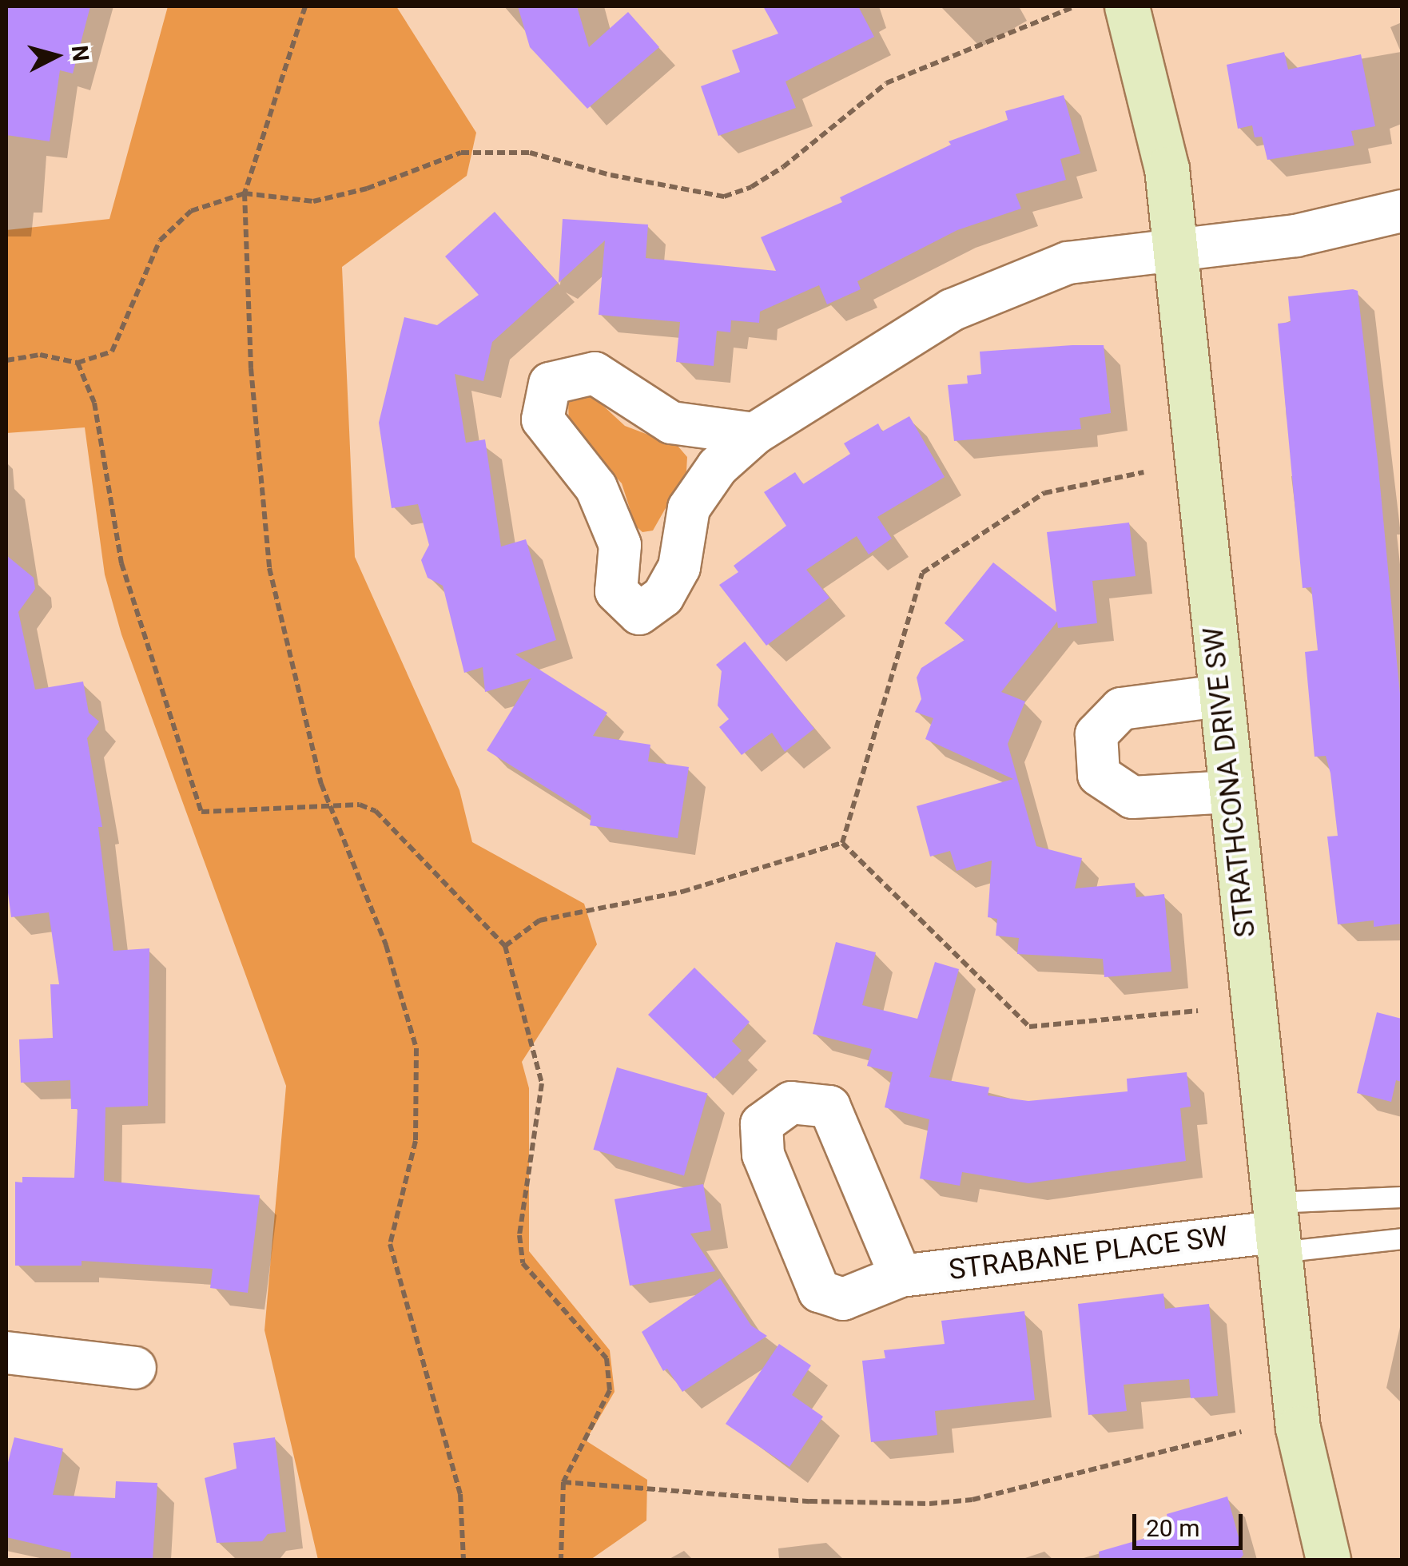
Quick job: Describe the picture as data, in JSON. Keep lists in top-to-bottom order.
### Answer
{
  "streets": {
    "street": ["STRATHCONA DRIVE SW", "STRABANE PLACE SW"]
  },
  "crossings": [
    ["STRATHCONA DRIVE SW", "STRABANE PLACE SW"]
  ],
  "scale_bar": "20 m",
  "north": "right"
}
